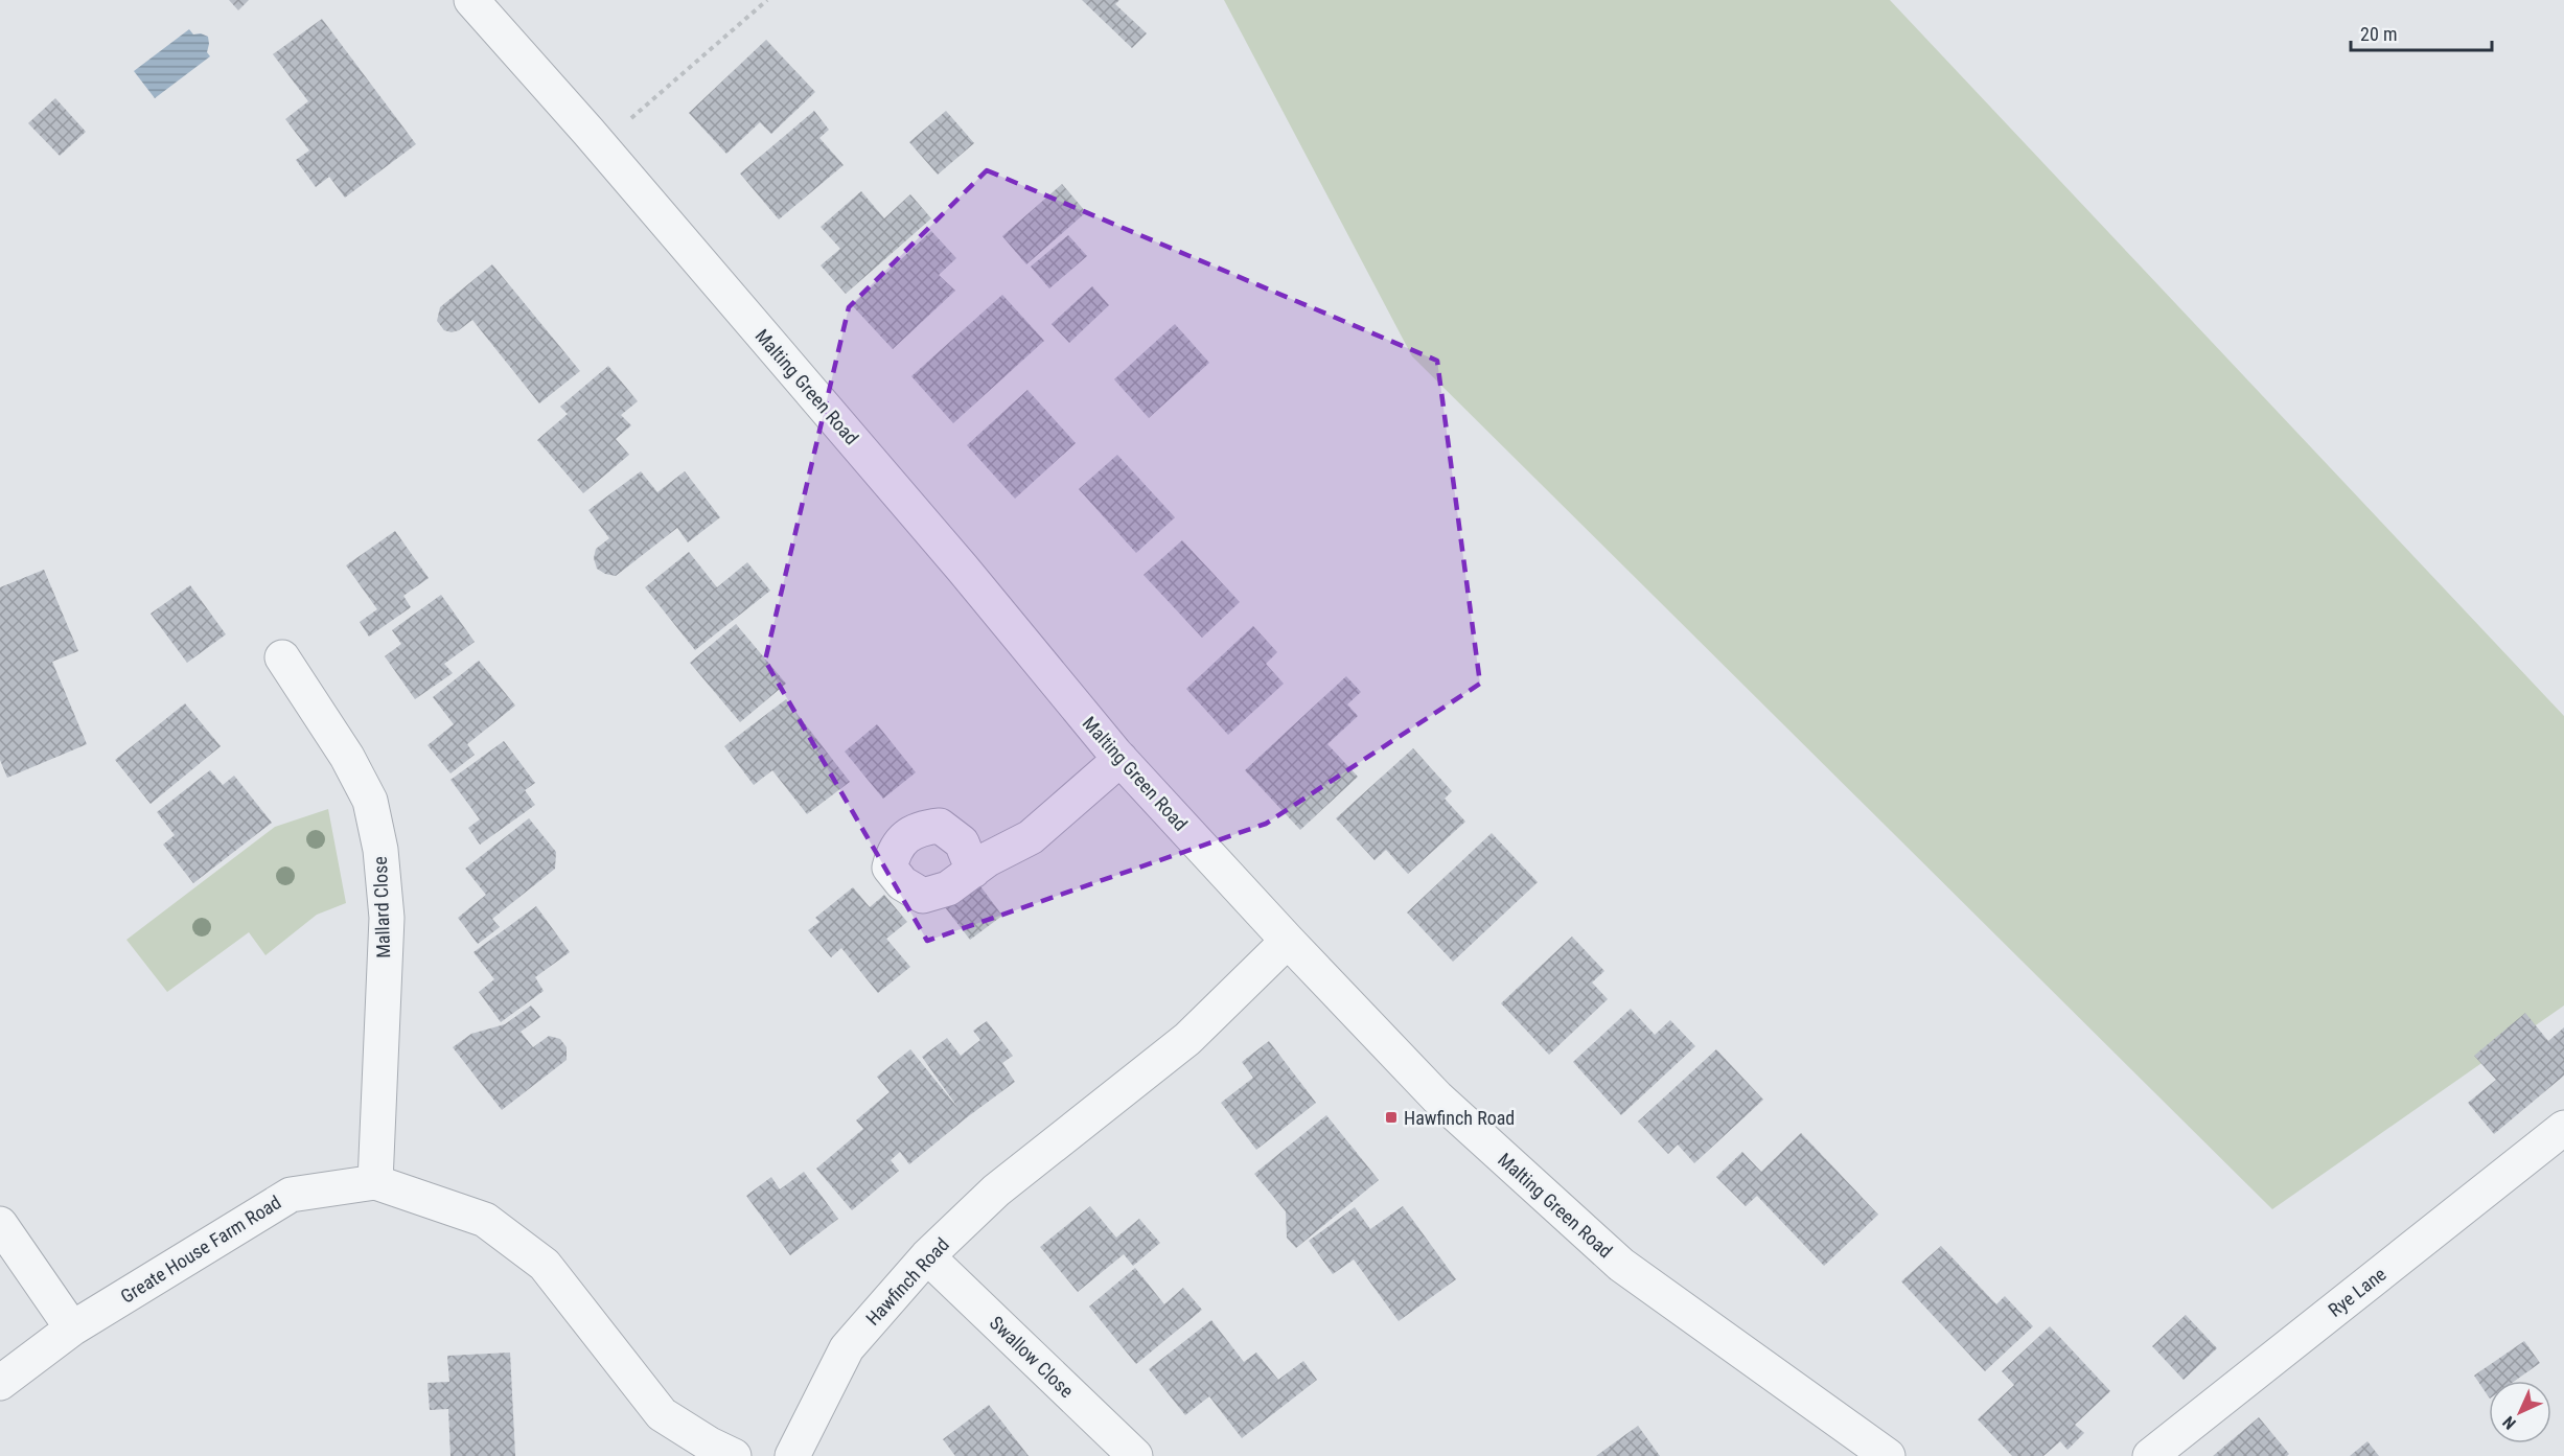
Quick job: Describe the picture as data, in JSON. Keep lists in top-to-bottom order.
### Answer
{
  "streets": {
    "street": [
      "Malting Green Road",
      "Mallard Close",
      "Greate House Farm Road",
      "Hawfinch Road",
      "Rye Lane",
      "Swallow Close"
    ]
  },
  "crossings": [
    ["Malting Green Road", "Hawfinch Road"],
    ["Mallard Close", "Greate House Farm Road"],
    ["Hawfinch Road", "Swallow Close"]
  ],
  "places": {
    "transit": ["Hawfinch Road"]
  },
  "scale_bar": "20 m",
  "north": "bottom left"
}
